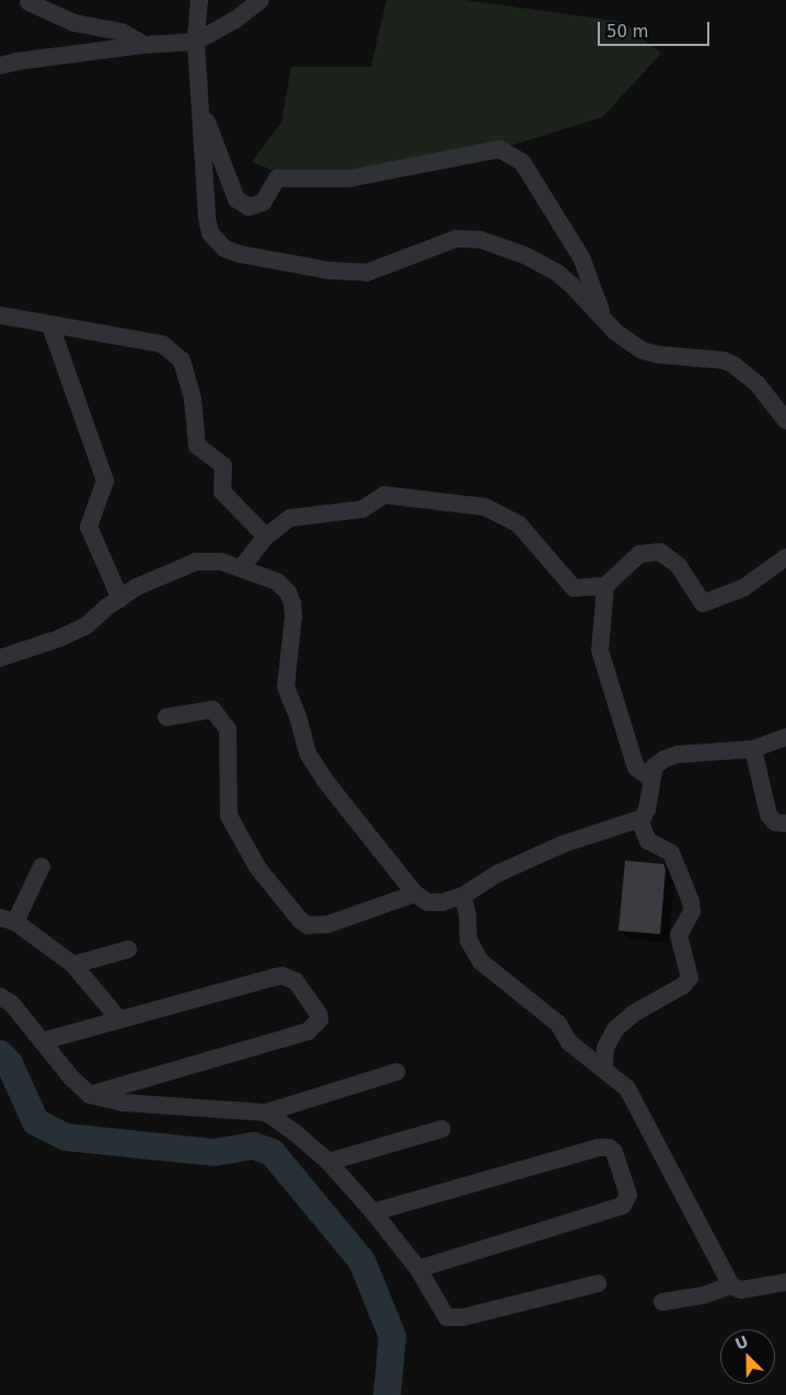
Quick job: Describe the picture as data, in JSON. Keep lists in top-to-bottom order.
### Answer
{
  "scale_bar": "50 m",
  "north": "top left"
}
